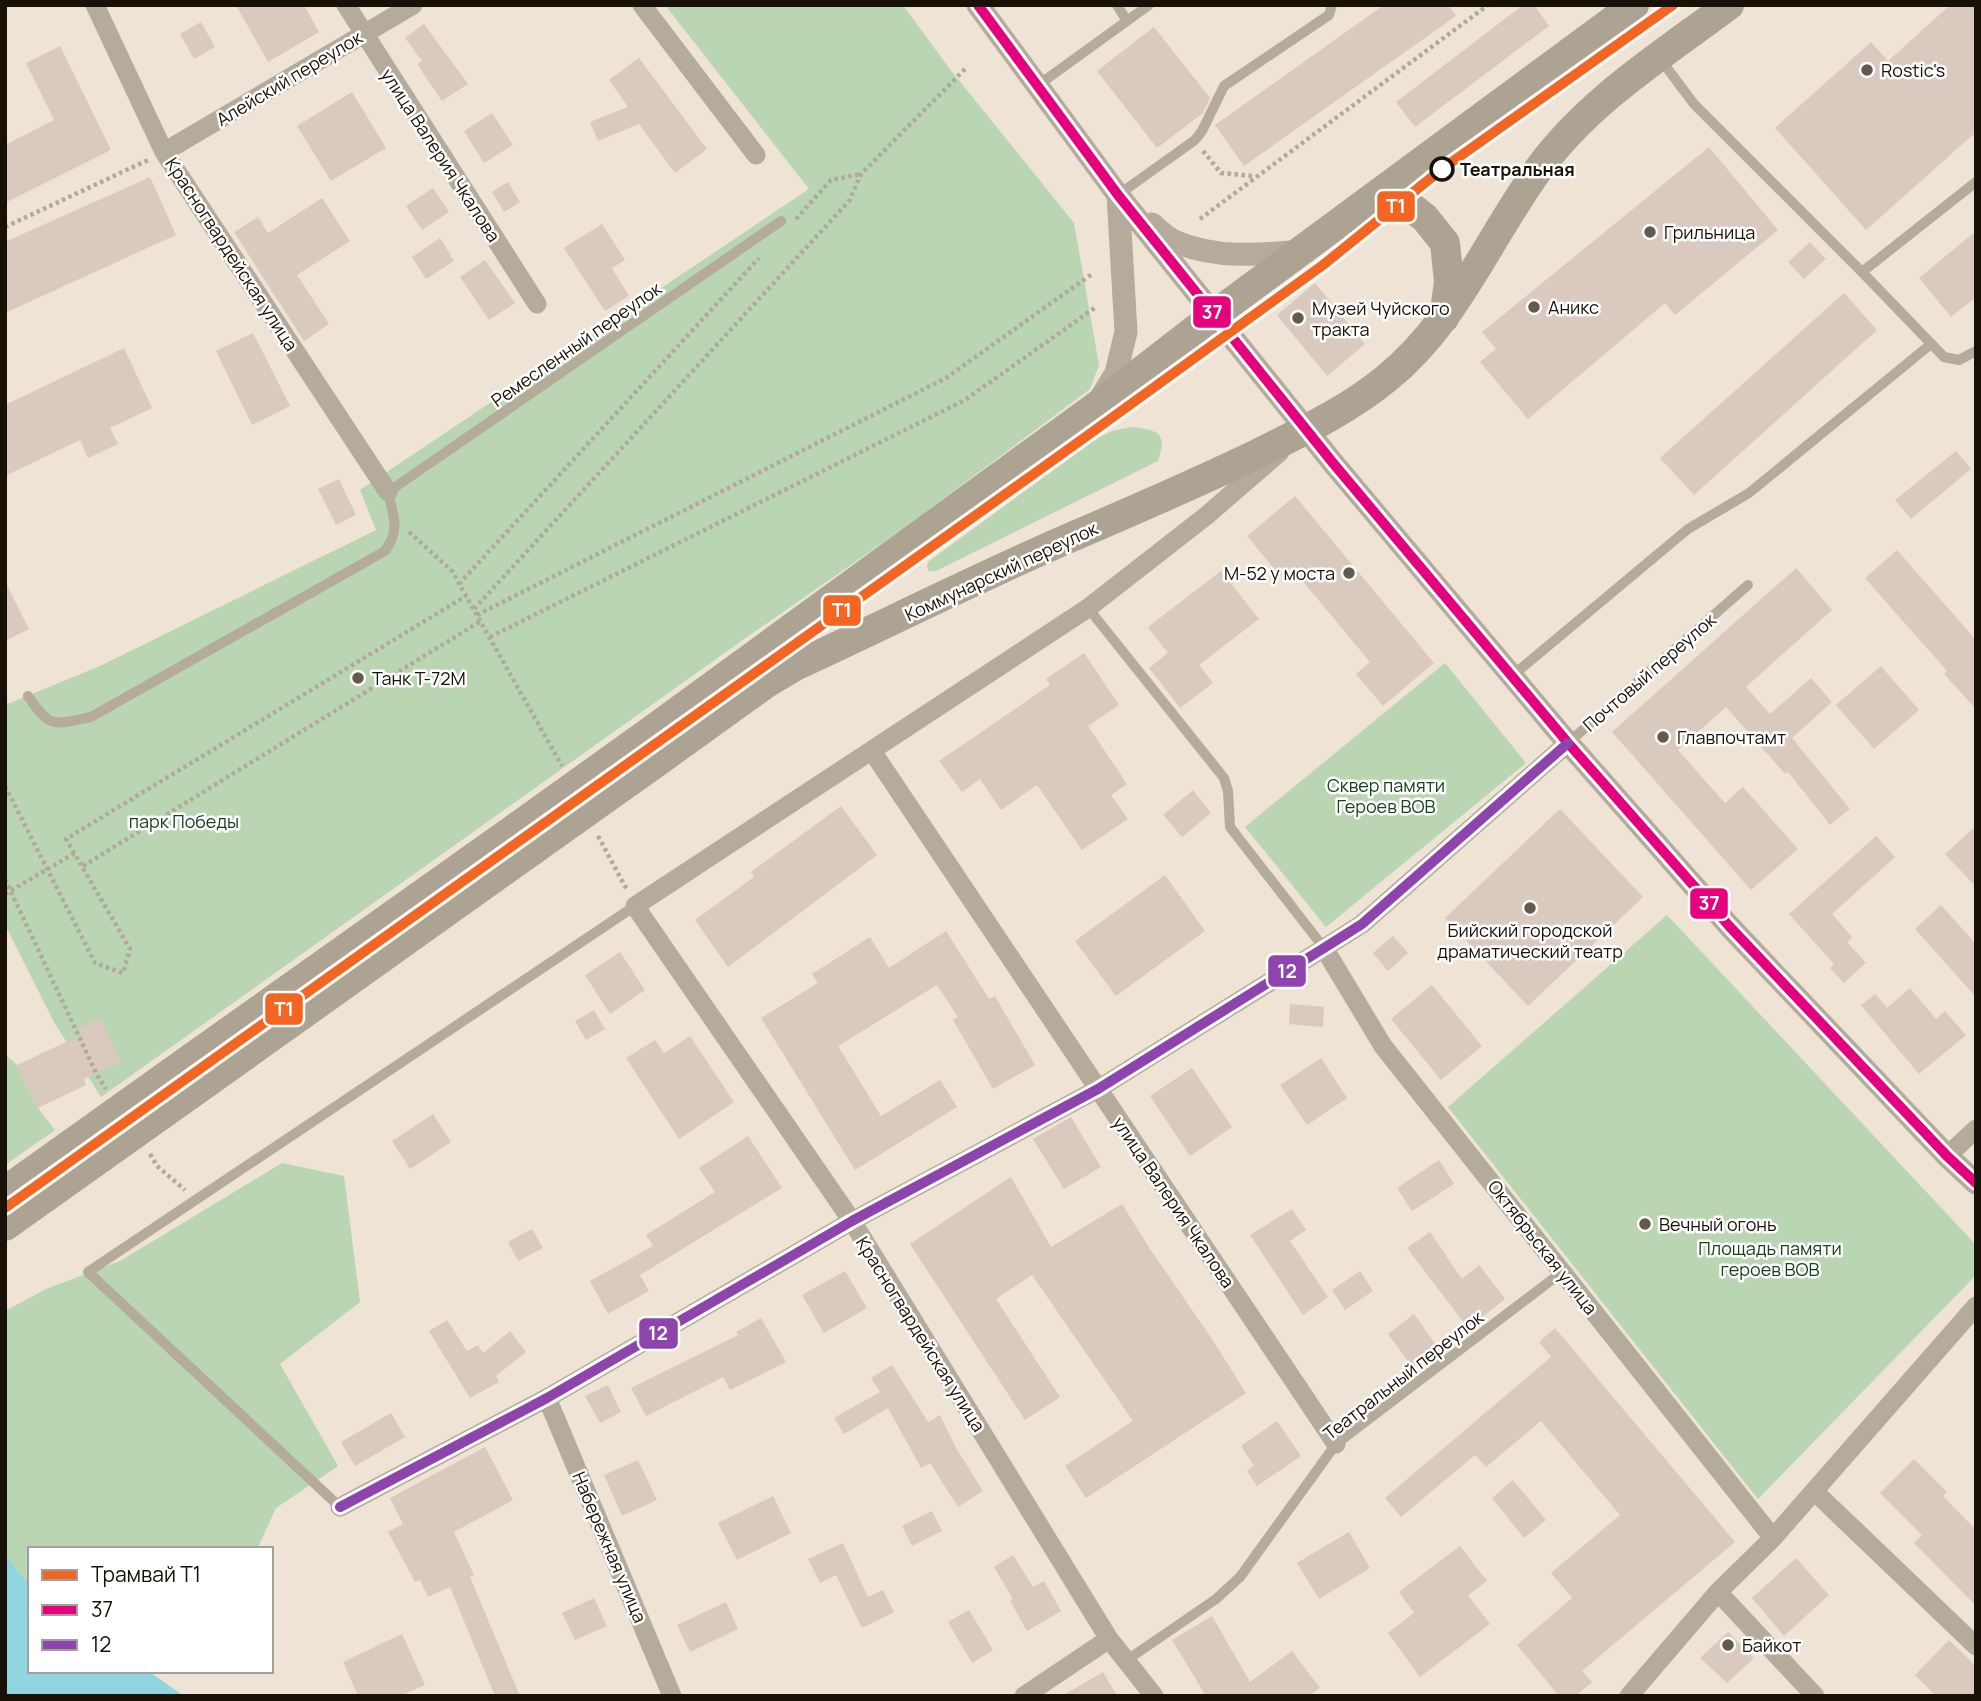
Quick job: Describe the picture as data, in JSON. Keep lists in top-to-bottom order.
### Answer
{
  "streets": {
    "main road": ["Коммунарский переулок"],
    "street": [
      "Алейский переулок",
      "улица Валерия Чкалова",
      "Красногвардейская улица",
      "Почтовый переулок",
      "Октябрьская улица",
      "Набережная улица"
    ],
    "lane": ["Ремесленный переулок", "Театральный переулок"]
  },
  "crossings": [
    ["Алейский переулок", "улица Валерия Чкалова"],
    ["Алейский переулок", "Красногвардейская улица"],
    ["улица Валерия Чкалова", "Почтовый переулок"],
    ["улица Валерия Чкалова", "Театральный переулок"],
    ["Красногвардейская улица", "Ремесленный переулок"],
    ["Красногвардейская улица", "Почтовый переулок"],
    ["Красногвардейская улица", "Театральный переулок"],
    ["Почтовый переулок", "Октябрьская улица"],
    ["Почтовый переулок", "Набережная улица"],
    ["Октябрьская улица", "Театральный переулок"]
  ],
  "parks": ["Сквер памяти Героев ВОВ", "парк Победы", "Площадь памяти героев ВОВ"],
  "places": [
    "Rostic's",
    "Театральная",
    "Грильница",
    "Аникс",
    "Музей Чуйского тракта",
    "М-52 у моста",
    "Танк Т-72М",
    "Главпочтамт",
    "Бийский городской драматический театр",
    "Вечный огонь",
    "Байкот"
  ],
  "lines": ["tram line T1", "transit line 37", "transit line 12"],
  "legend": ["Трамвай T1", "37", "12"]
}
